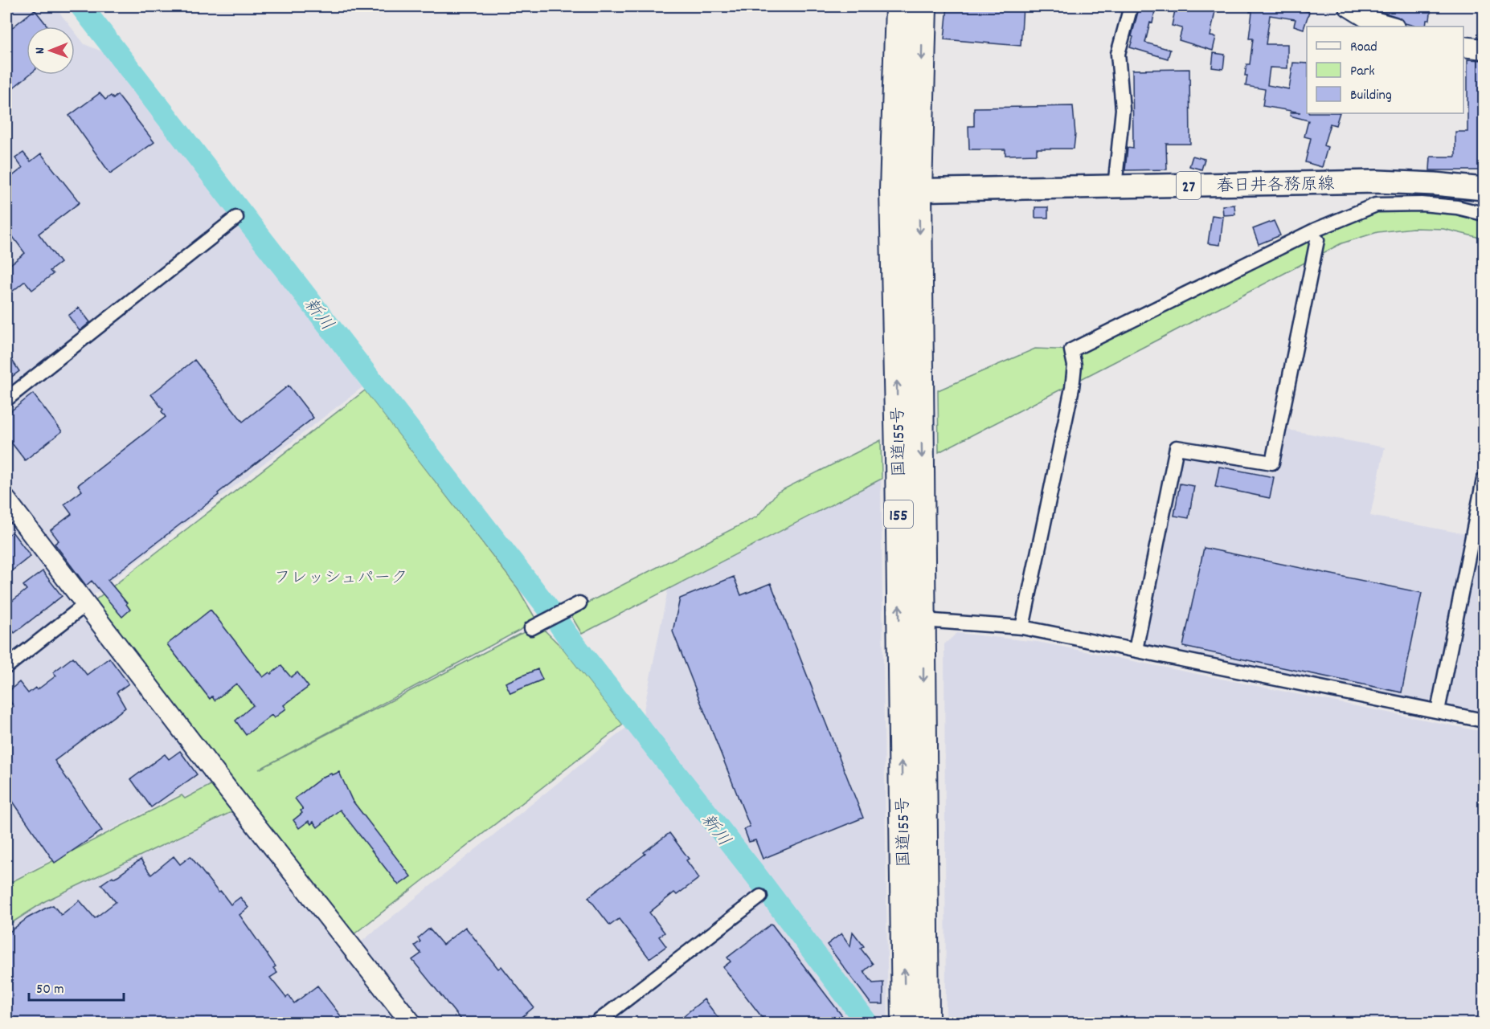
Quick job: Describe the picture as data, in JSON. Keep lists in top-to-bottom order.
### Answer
{
  "streets": {
    "highway": ["国道155号", "155"],
    "main road": ["春日井各務原線", "27"]
  },
  "crossings": [
    ["春日井各務原線", "国道155号"]
  ],
  "water": ["新川"],
  "parks": ["フレッシュパーク"],
  "legend": ["Road", "Park", "Building"],
  "scale_bar": "50 m",
  "north": "left"
}
